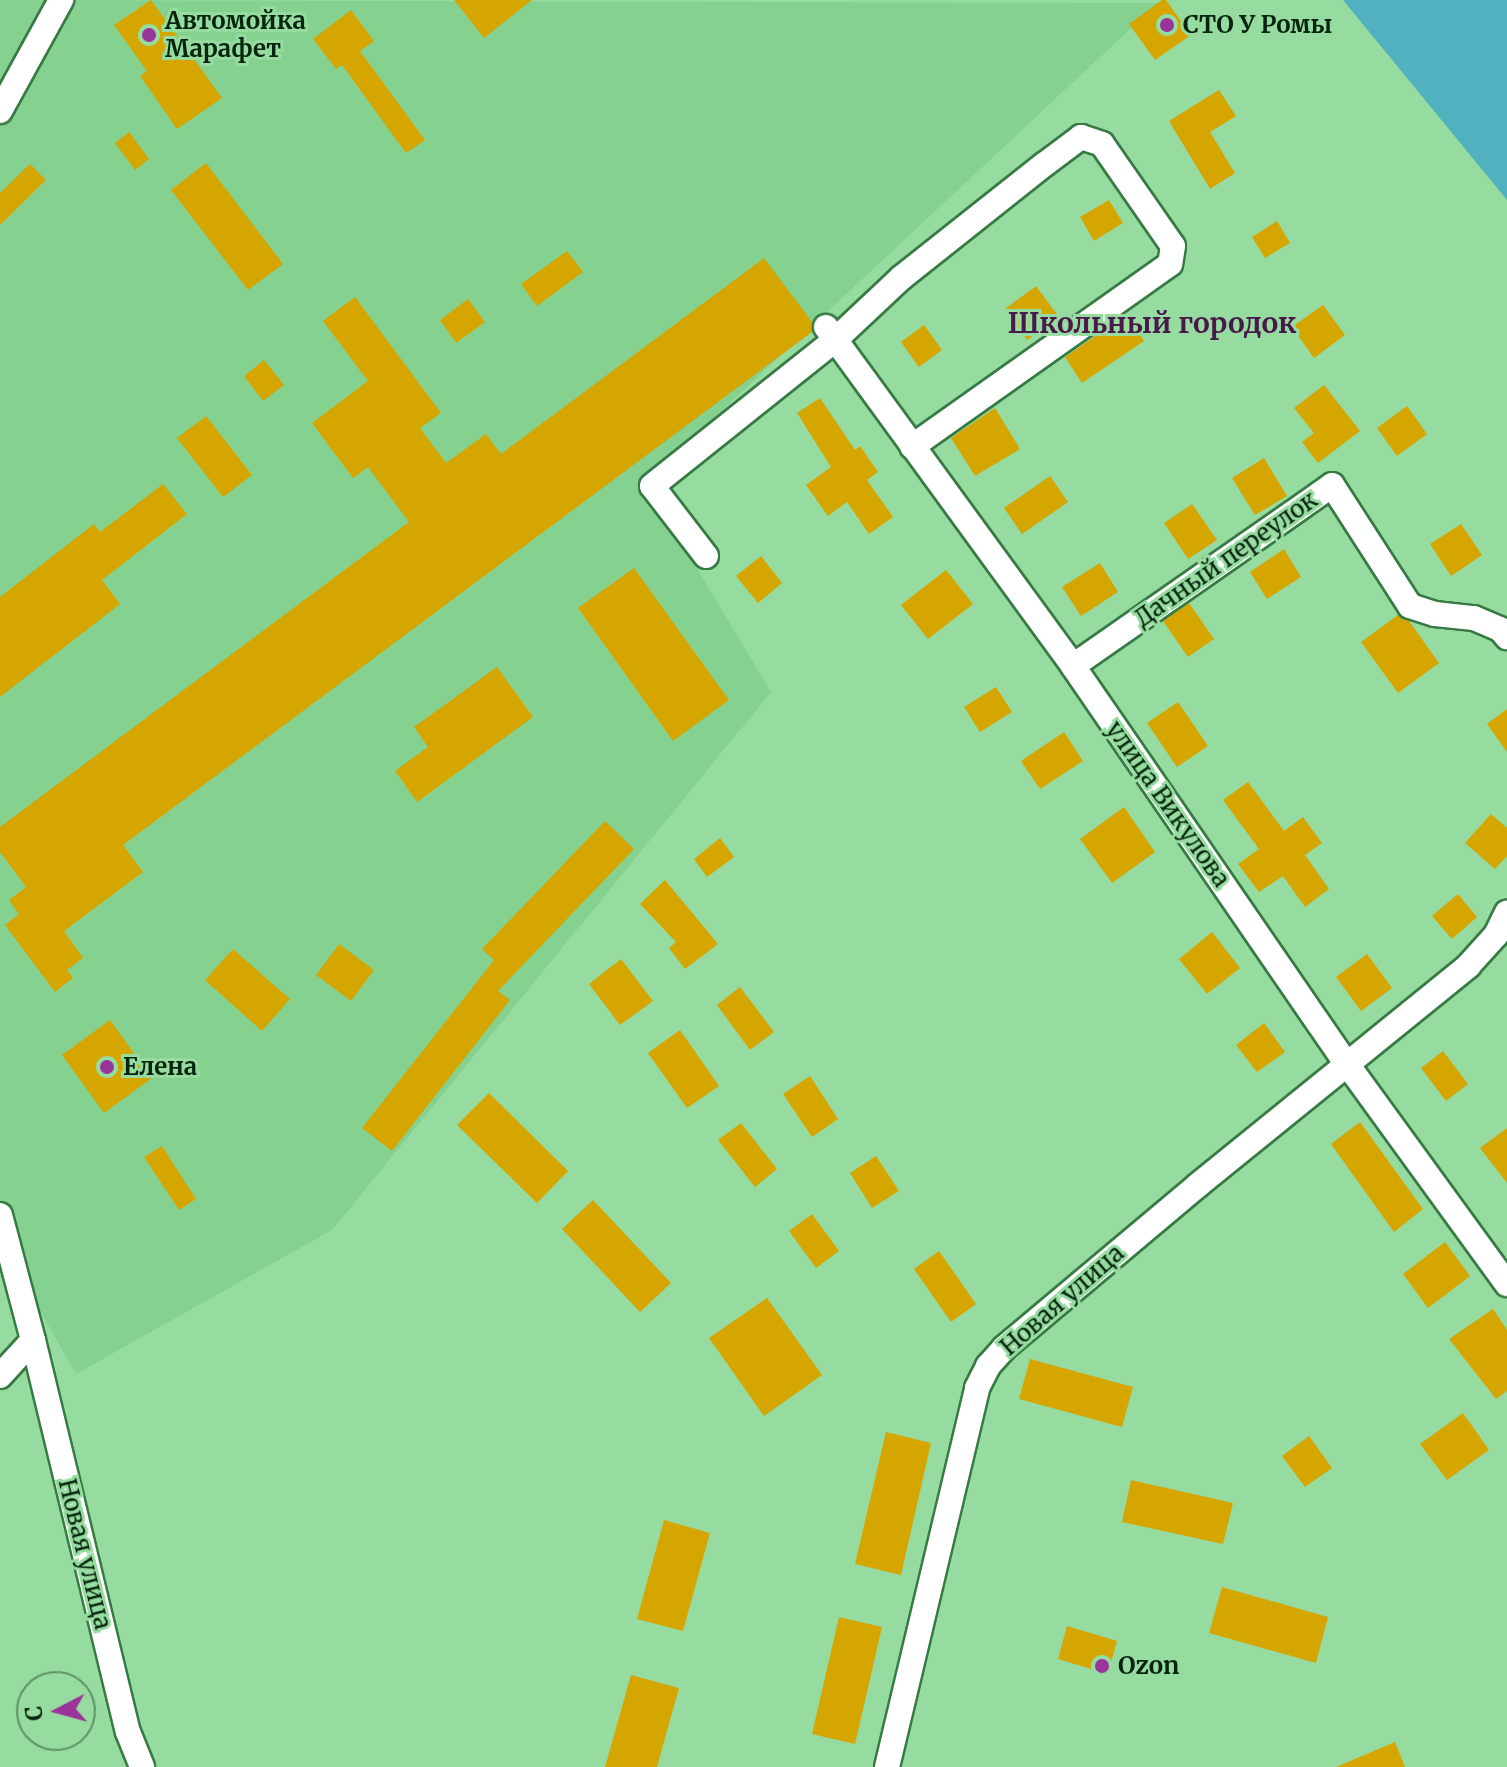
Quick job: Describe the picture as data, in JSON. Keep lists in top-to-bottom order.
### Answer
{
  "streets": {
    "street": ["Дачный переулок", "улица Викулова", "Новая улица"]
  },
  "crossings": [
    ["Дачный переулок", "улица Викулова"],
    ["улица Викулова", "Новая улица"]
  ],
  "districts": ["Школьный городок"],
  "places": [
    "СТО У Ромы",
    "Автомойка Марафет",
    "Елена",
    "Ozon"
  ],
  "north": "left"
}
